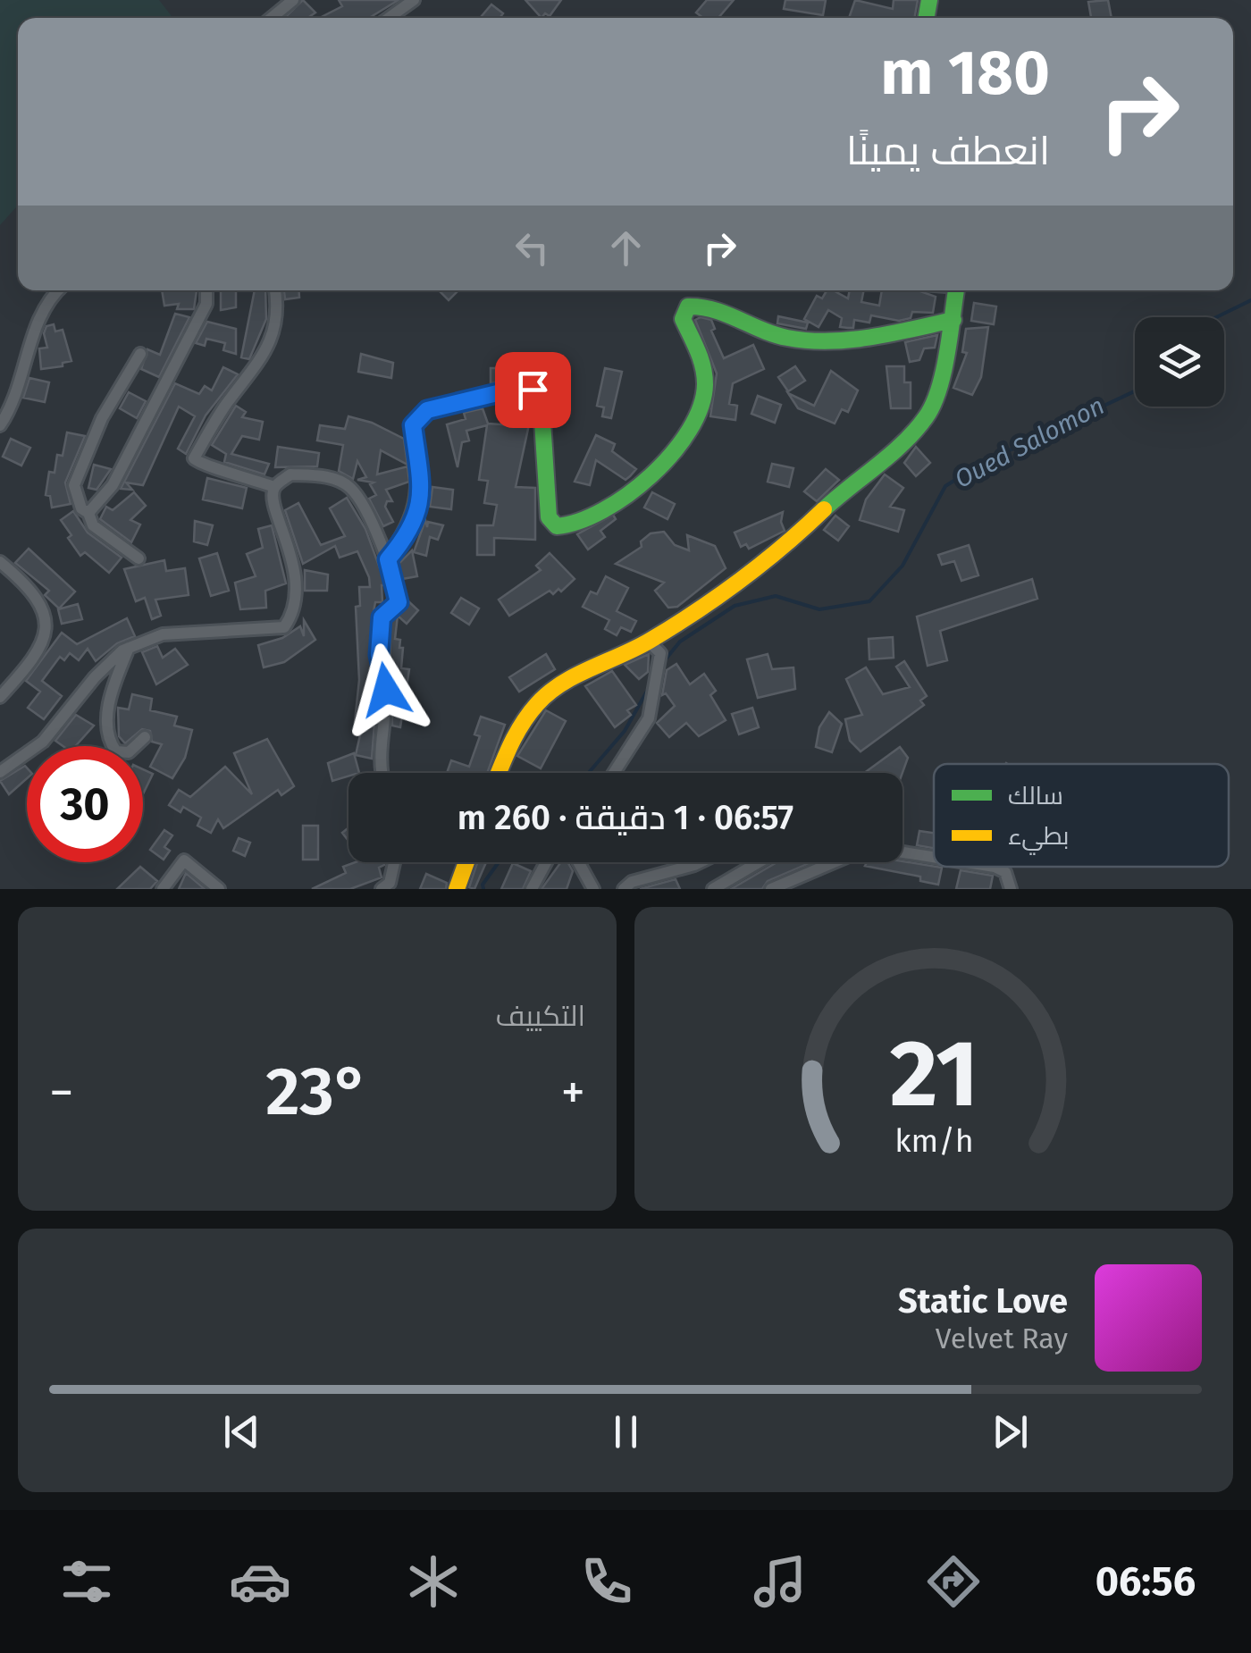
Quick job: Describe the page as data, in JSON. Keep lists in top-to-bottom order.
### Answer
{
  "water": ["Oued Salomon"],
  "legend": ["سالك", "بطيء"],
  "page": {
    "turn": ["180 m", "انعطف يمينًا"],
    "limit": "30",
    "trip": "06:57 · 1 دقيقة · 260 m",
    "tile": "التكييف",
    "heat": ["−", "23°", "+"],
    "song": ["Static Love", "Velvet Ray"],
    "tabs": "06:56",
    "gauge": ["21", "km/h"]
  }
}
